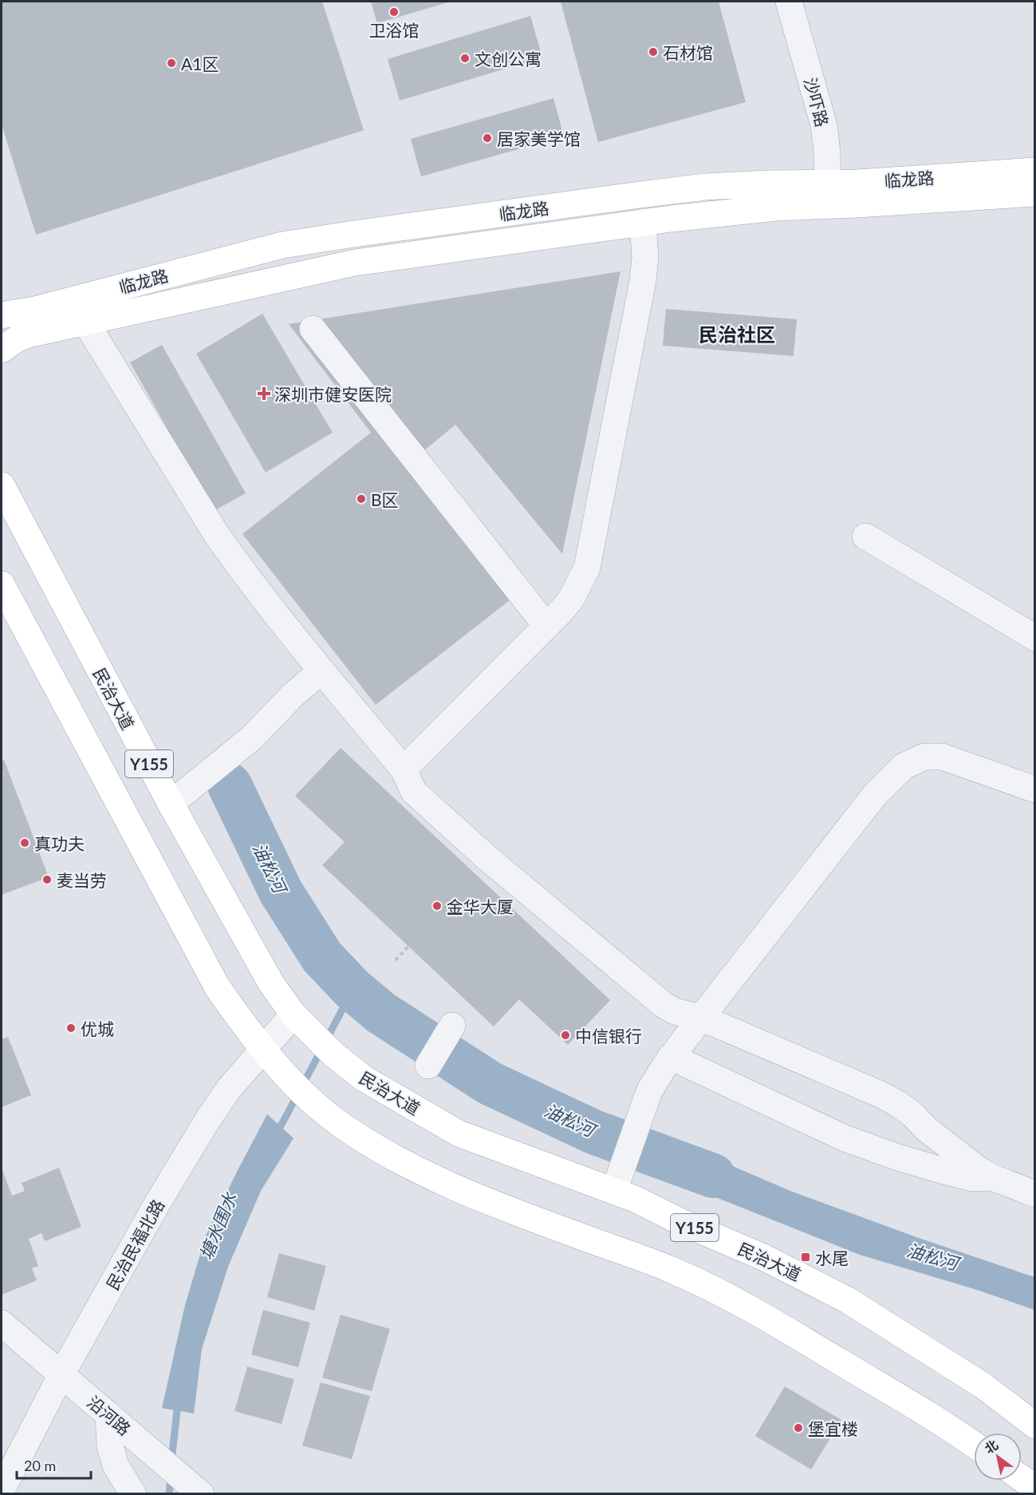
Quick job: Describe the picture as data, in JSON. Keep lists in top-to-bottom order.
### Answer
{
  "streets": {
    "main road": ["临龙路", "民治大道", "Y155"],
    "street": ["沙吓路", "民治民福北路", "沿河路"]
  },
  "crossings": [
    ["沙吓路", "临龙路"],
    ["民治大道", "民治民福北路"],
    ["Y155", "民治民福北路"],
    ["民治民福北路", "沿河路"]
  ],
  "districts": ["民治社区"],
  "water": ["油松河", "塘水围水"],
  "places": {
    "other": [
      "卫浴馆",
      "石材馆",
      "文创公寓",
      "A1区",
      "居家美学馆",
      "B区",
      "真功夫",
      "麦当劳",
      "金华大厦",
      "优城",
      "中信银行",
      "堡宜楼"
    ],
    "health": ["深圳市健安医院"],
    "transit": ["水尾"]
  },
  "scale_bar": "20 m",
  "north": "top left"
}
